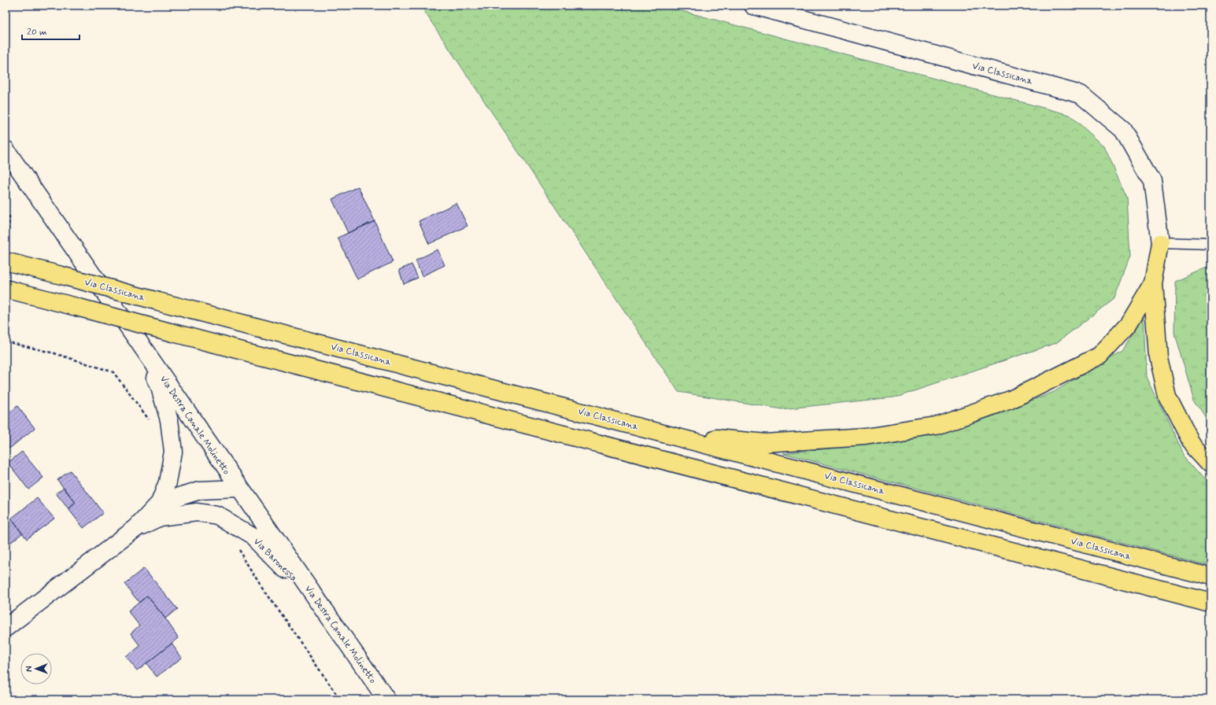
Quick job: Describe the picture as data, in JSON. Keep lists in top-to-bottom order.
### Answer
{
  "streets": {
    "highway": ["Via Classicana"],
    "main road": ["Via Destra Canale Molinetto", "Via Baronessa"]
  },
  "crossings": [
    ["Via Destra Canale Molinetto", "Via Baronessa"]
  ],
  "scale_bar": "20 m",
  "north": "left"
}
